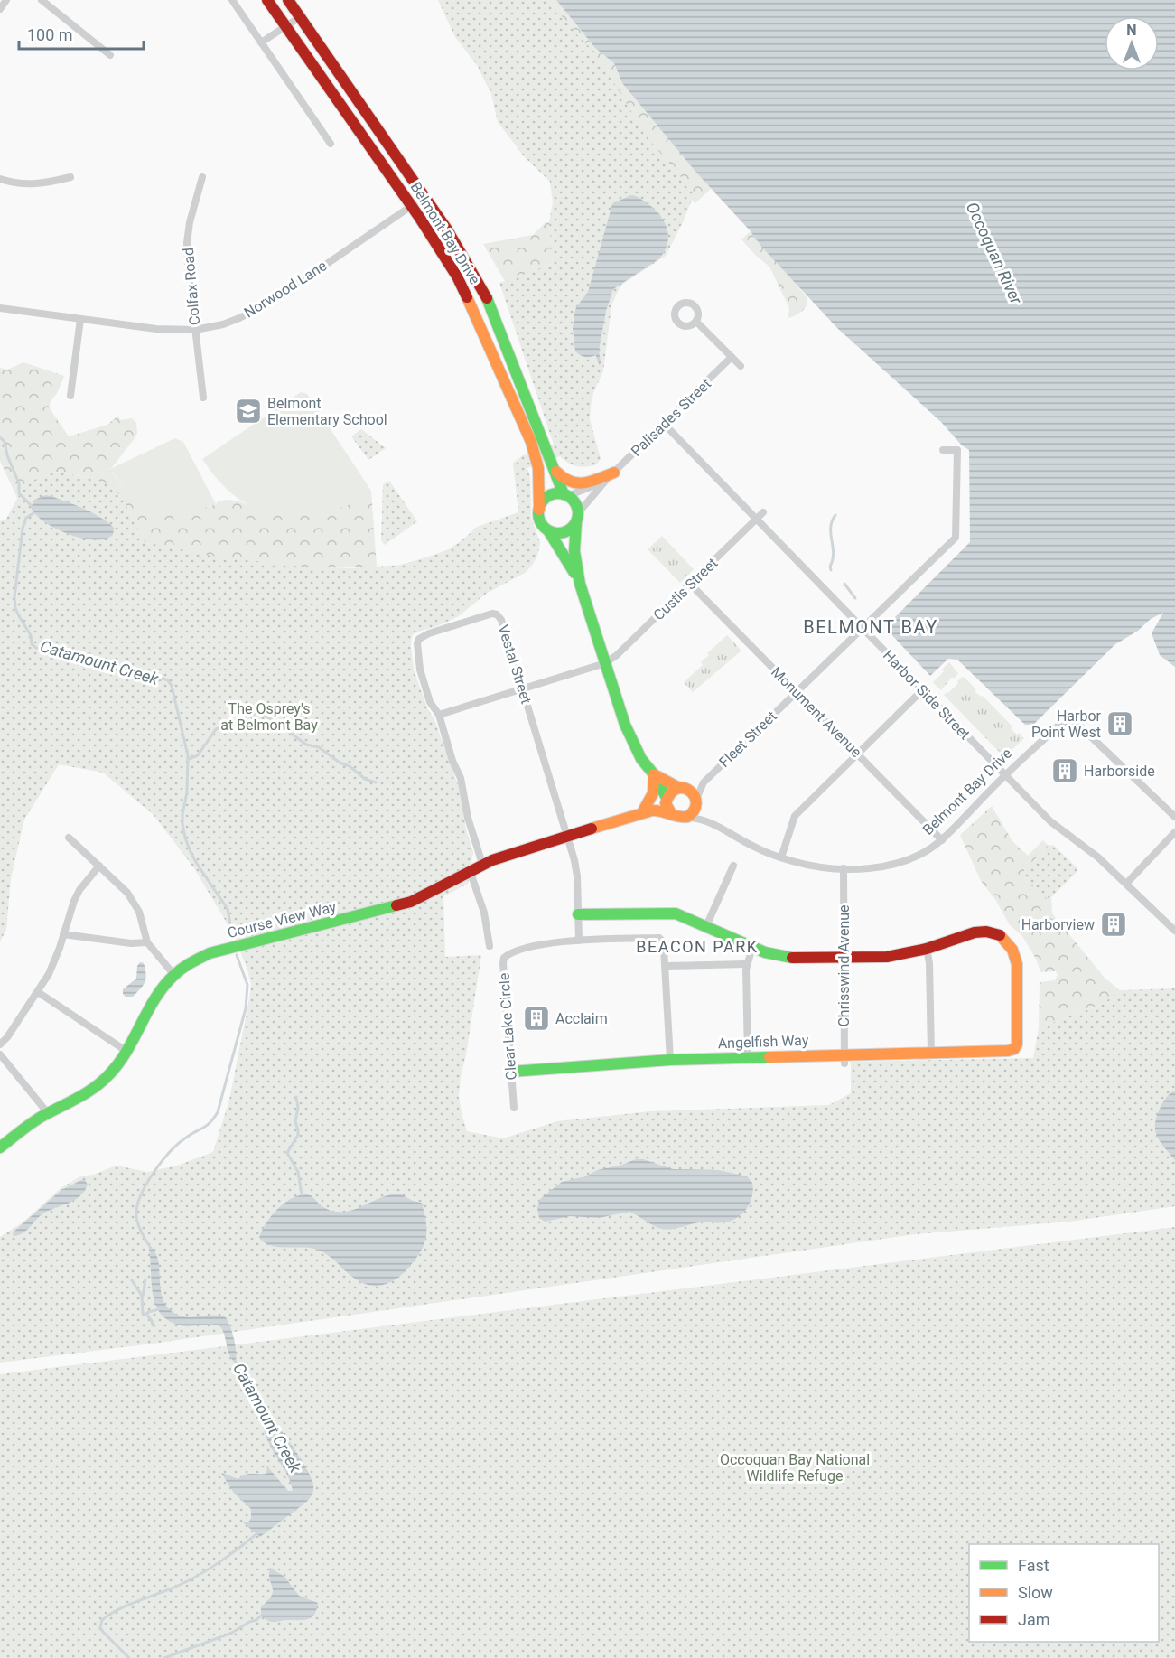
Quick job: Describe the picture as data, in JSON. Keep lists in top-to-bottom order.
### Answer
{
  "streets": {
    "street": [
      "Belmont Bay Drive",
      "Colfax Road",
      "Norwood Lane",
      "Palisades Street",
      "Custis Street",
      "Vestal Street",
      "Harbor Side Street",
      "Monument Avenue",
      "Fleet Street",
      "Course View Way",
      "Chrisswind Avenue",
      "Clear Lake Circle",
      "Angelfish Way"
    ]
  },
  "crossings": [
    ["Belmont Bay Drive", "Norwood Lane"],
    ["Belmont Bay Drive", "Palisades Street"],
    ["Belmont Bay Drive", "Custis Street"],
    ["Belmont Bay Drive", "Harbor Side Street"],
    ["Belmont Bay Drive", "Monument Avenue"],
    ["Belmont Bay Drive", "Fleet Street"],
    ["Belmont Bay Drive", "Course View Way"],
    ["Belmont Bay Drive", "Chrisswind Avenue"],
    ["Colfax Road", "Norwood Lane"],
    ["Palisades Street", "Harbor Side Street"],
    ["Custis Street", "Harbor Side Street"],
    ["Custis Street", "Monument Avenue"],
    ["Vestal Street", "Course View Way"],
    ["Harbor Side Street", "Fleet Street"],
    ["Monument Avenue", "Fleet Street"],
    ["Fleet Street", "Course View Way"],
    ["Chrisswind Avenue", "Angelfish Way"],
    ["Clear Lake Circle", "Angelfish Way"]
  ],
  "districts": ["BELMONT BAY", "BEACON PARK"],
  "water": ["Occoquan River", "Catamount Creek"],
  "parks": ["The Osprey's at Belmont Bay", "Occoquan Bay National Wildlife Refuge"],
  "places": {
    "school or university": ["Belmont Elementary School"],
    "building": [
      "Harbor Point West",
      "Harborside",
      "Harborview",
      "Acclaim"
    ]
  },
  "legend": ["Fast", "Slow", "Jam"],
  "scale_bar": "100 m",
  "north": "top"
}
